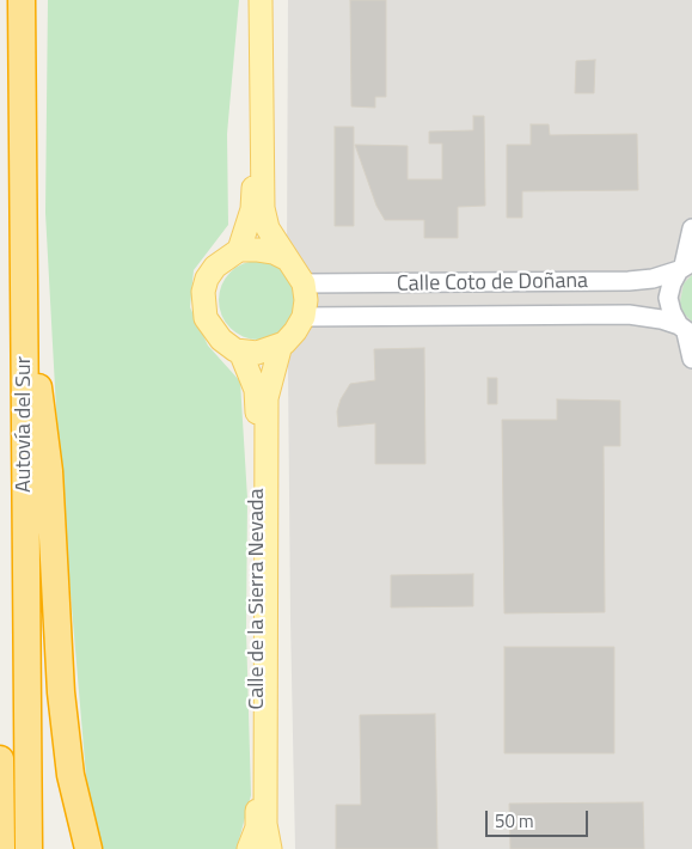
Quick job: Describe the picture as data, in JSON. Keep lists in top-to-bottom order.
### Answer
{
  "streets": {
    "highway": ["Autovía del Sur"],
    "main road": ["Calle de la Sierra Nevada"],
    "street": ["Calle Coto de Doñana"]
  },
  "crossings": [
    ["Calle Coto de Doñana", "Calle de la Sierra Nevada"]
  ],
  "scale_bar": "50 m"
}
